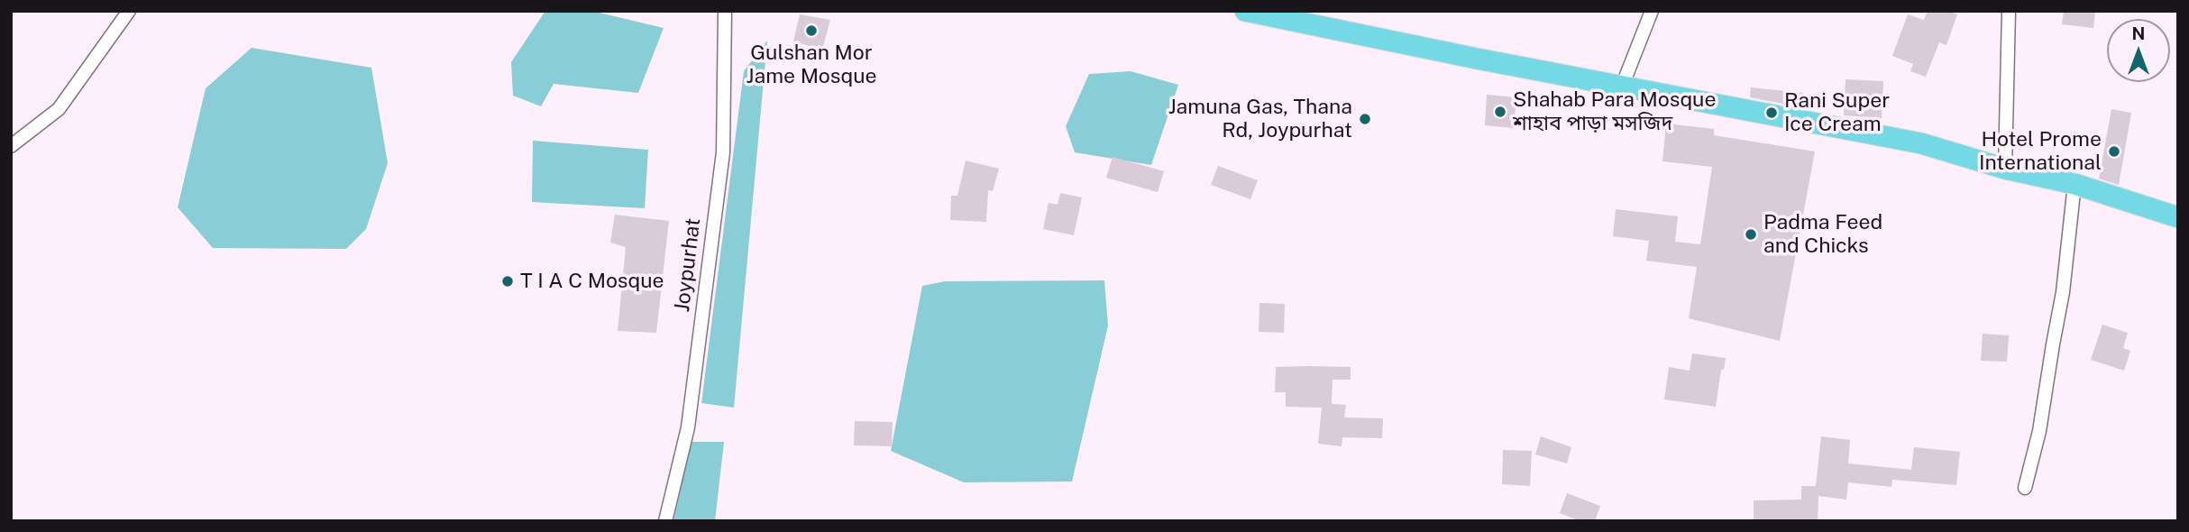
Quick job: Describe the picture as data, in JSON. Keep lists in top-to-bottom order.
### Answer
{
  "streets": {
    "street": ["Joypurhat"]
  },
  "places": [
    "Gulshan Mor Jame Mosque",
    "Shahab Para Mosque শাহাব পাড়া মসজিদ",
    "Rani Super Ice Cream",
    "Jamuna Gas, Thana Rd, Joypurhat",
    "Hotel Prome International",
    "Padma Feed and Chicks",
    "T I A C Mosque"
  ],
  "north": "top"
}
